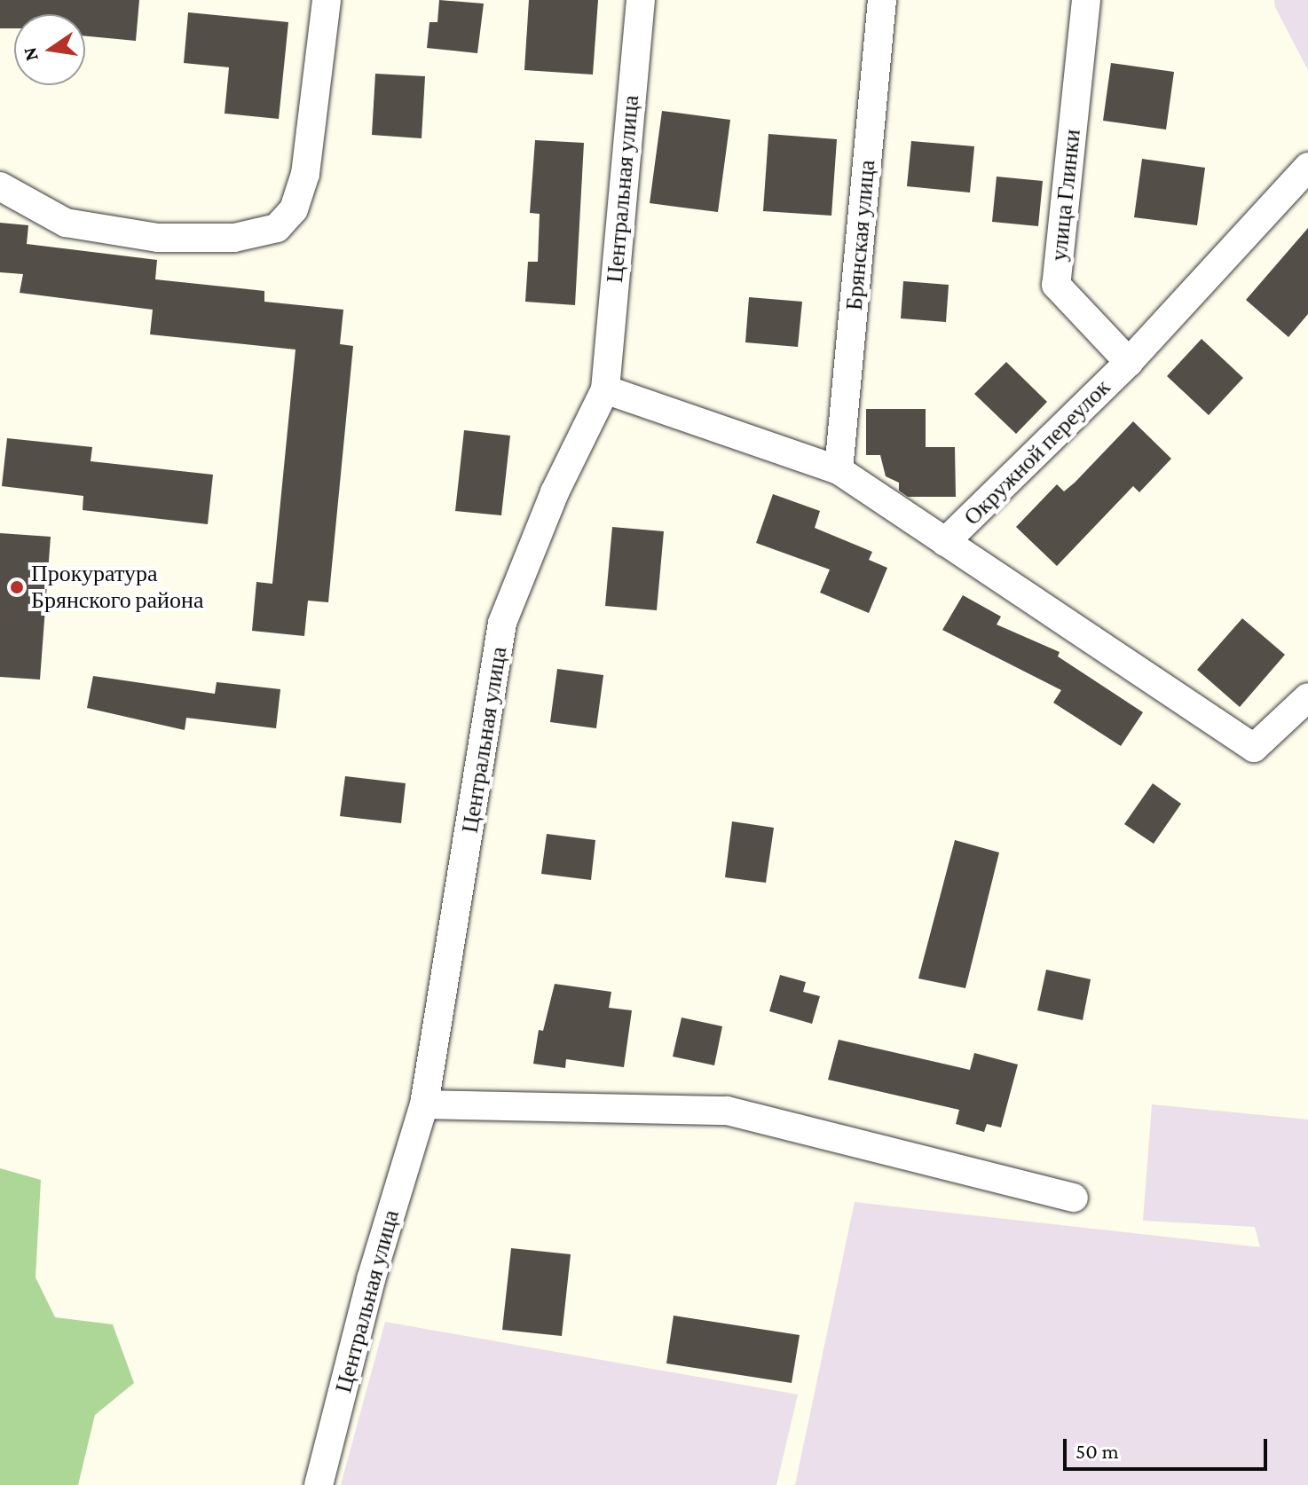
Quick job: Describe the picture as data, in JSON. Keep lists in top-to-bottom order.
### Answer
{
  "streets": {
    "street": [
      "Центральная улица",
      "улица Глинки",
      "Брянская улица",
      "Окружной переулок"
    ]
  },
  "crossings": [
    ["улица Глинки", "Окружной переулок"]
  ],
  "places": ["Прокуратура Брянского района"],
  "scale_bar": "50 m",
  "north": "left"
}
